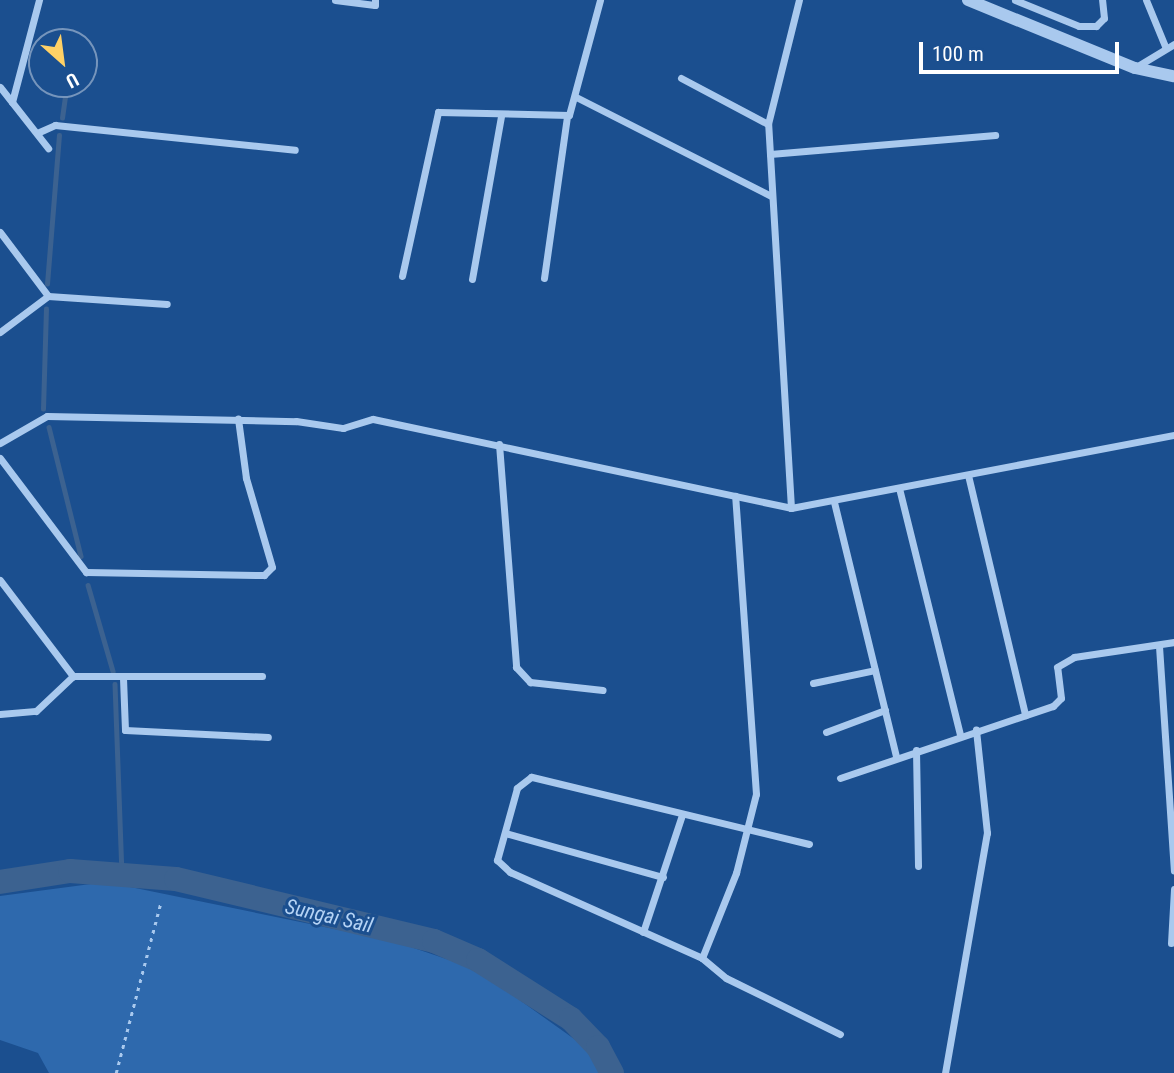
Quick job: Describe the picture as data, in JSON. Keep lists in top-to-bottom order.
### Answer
{
  "water": ["Sungai Sail"],
  "scale_bar": "100 m",
  "north": "bottom right"
}
